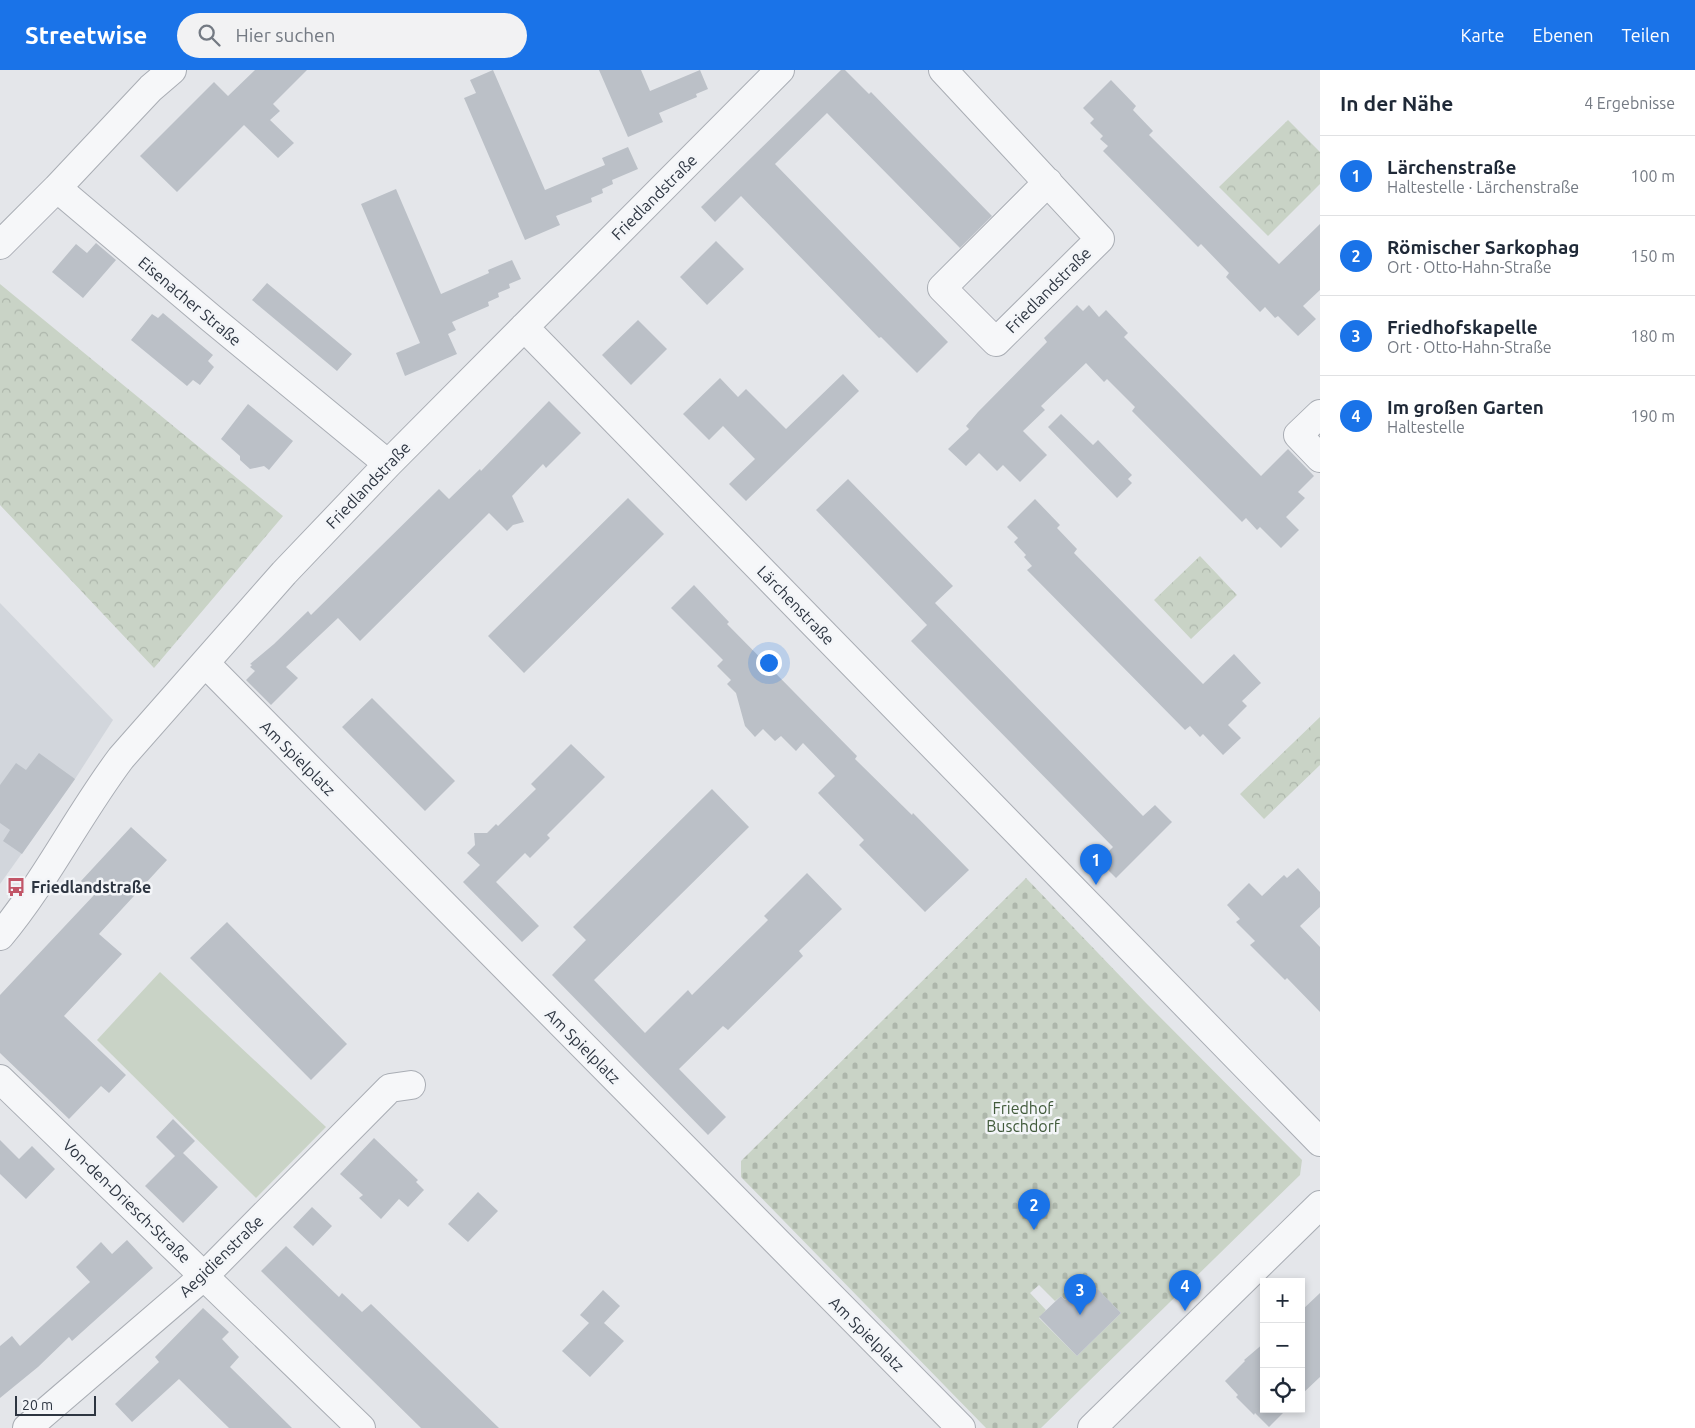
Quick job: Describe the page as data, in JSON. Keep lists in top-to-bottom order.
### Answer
{
  "streets": {
    "street": [
      "Friedlandstraße",
      "Eisenacher Straße",
      "Lärchenstraße",
      "Am Spielplatz",
      "Von-den-Driesch-Straße",
      "Aegidienstraße"
    ]
  },
  "crossings": [
    ["Friedlandstraße", "Eisenacher Straße"],
    ["Friedlandstraße", "Lärchenstraße"],
    ["Friedlandstraße", "Am Spielplatz"],
    ["Von-den-Driesch-Straße", "Aegidienstraße"]
  ],
  "parks": ["Friedhof Buschdorf"],
  "places": {
    "bus stop": ["Friedlandstraße"]
  },
  "scale_bar": "20 m",
  "page": {
    "header": "Streetwise",
    "search": "Hier suchen",
    "nav": ["Karte", "Ebenen", "Teilen"],
    "heading": ["In der Nähe", "4 Ergebnisse"],
    "list": [
      {
        "mark": "1",
        "name": "Lärchenstraße",
        "note": "Haltestelle · Lärchenstraße",
        "value": "100 m"
      },
      {
        "mark": "2",
        "name": "Römischer Sarkophag",
        "note": "Ort · Otto-Hahn-Straße",
        "value": "150 m"
      },
      {
        "mark": "3",
        "name": "Friedhofskapelle",
        "note": "Ort · Otto-Hahn-Straße",
        "value": "180 m"
      },
      {
        "mark": "4",
        "name": "Im großen Garten",
        "note": "Haltestelle",
        "value": "190 m"
      }
    ],
    "pins": [
      "1",
      "2",
      "4",
      "3"
    ],
    "map_buttons": ["+", "−"],
    "scale": "20 m"
  }
}
